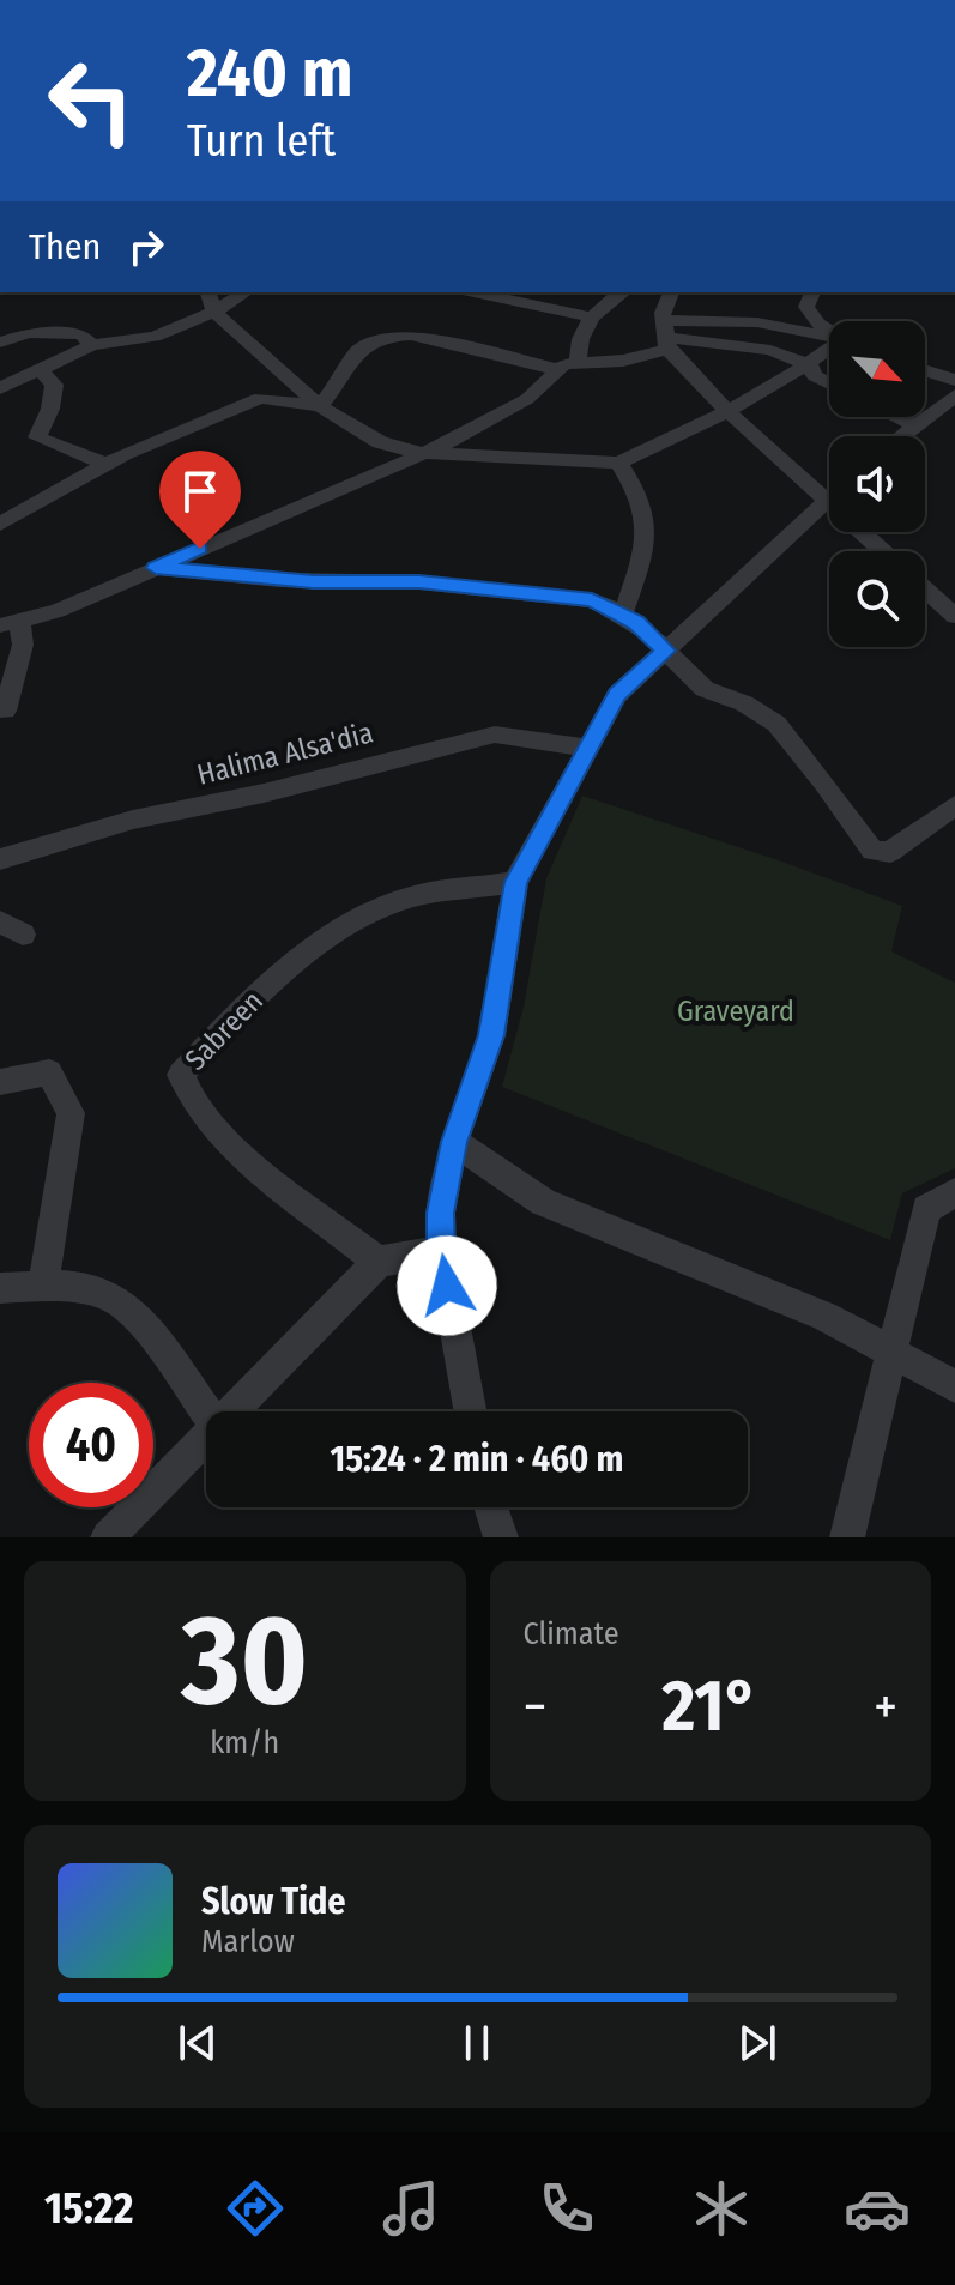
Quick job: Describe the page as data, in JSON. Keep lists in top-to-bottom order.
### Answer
{
  "streets": {
    "street": ["Halima Alsa'dia", "Sabreen"]
  },
  "parks": ["Graveyard"],
  "north": "bottom right",
  "page": {
    "turn": ["240 m", "Turn left"],
    "then": "Then",
    "limit": "40",
    "trip": "15:24 · 2 min · 460 m",
    "tile": [
      ["30", "km/h"],
      "Climate"
    ],
    "heat": ["−", "21°", "+"],
    "song": ["Slow Tide", "Marlow"],
    "tabs": "15:22"
  }
}
